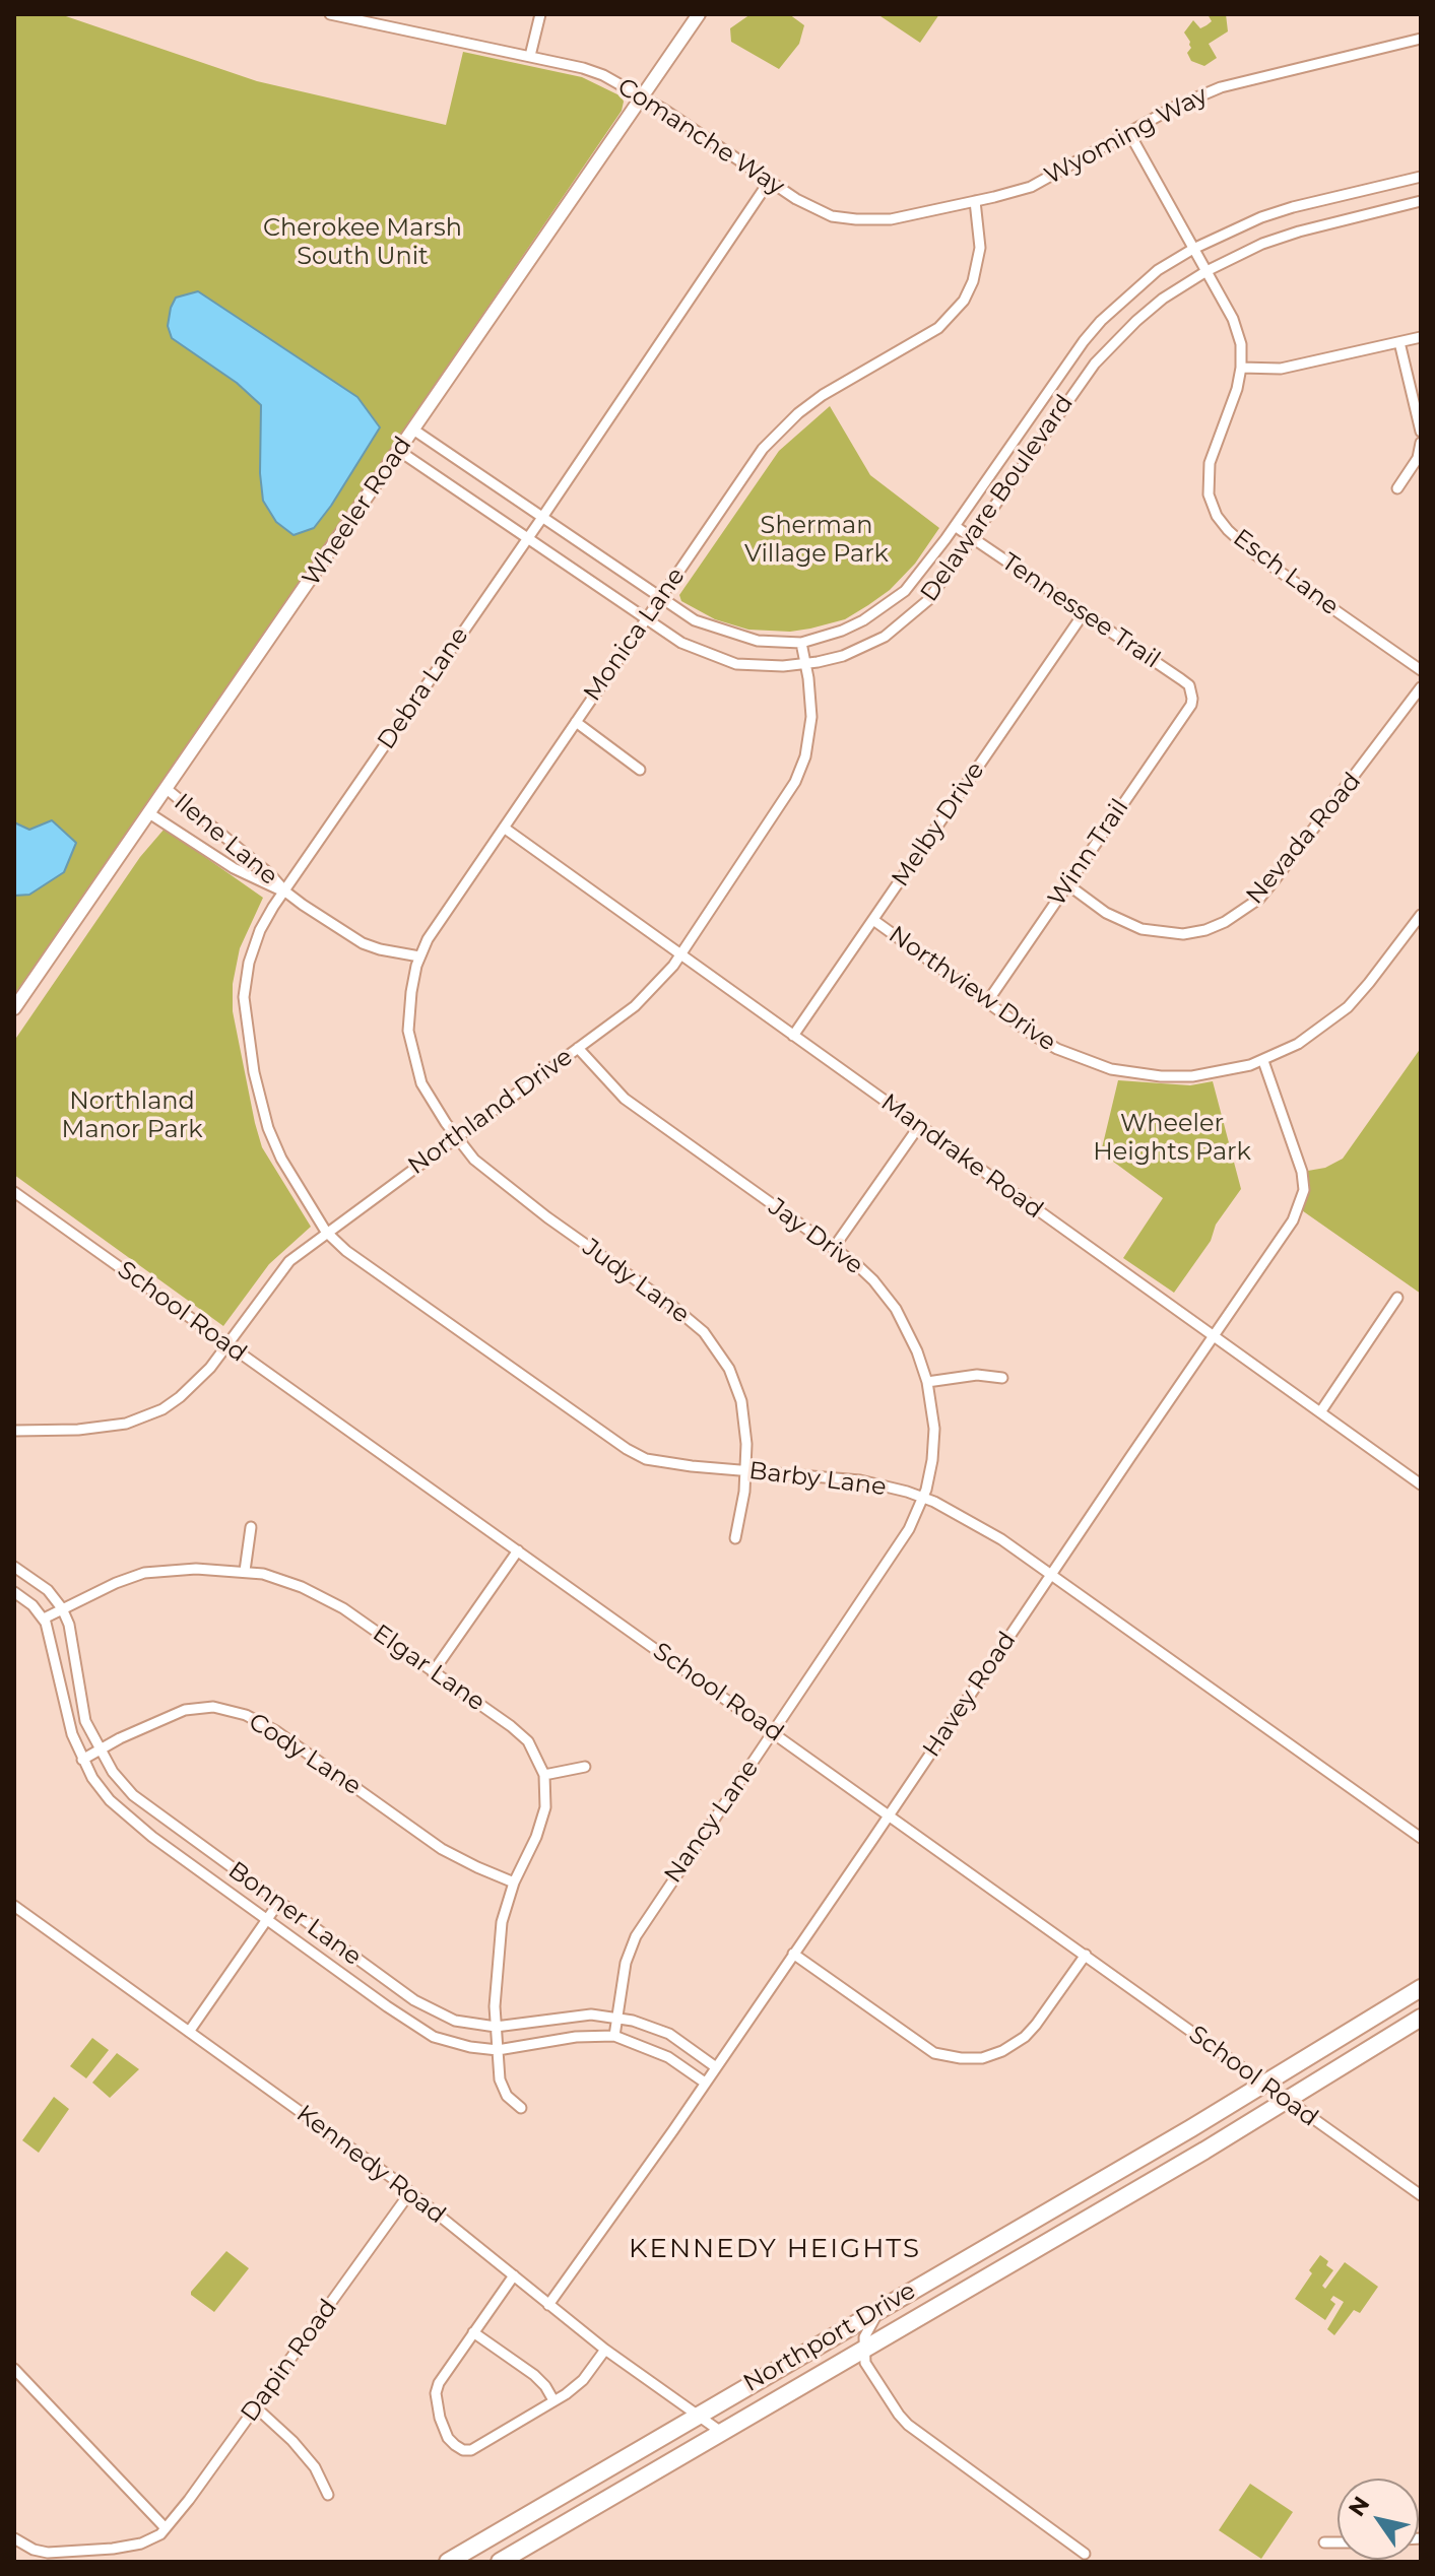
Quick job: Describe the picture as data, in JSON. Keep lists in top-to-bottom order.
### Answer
{
  "streets": {
    "main road": ["Northport Drive"],
    "street": [
      "Wyoming Way",
      "Comanche Way",
      "Delaware Boulevard",
      "Wheeler Road",
      "Esch Lane",
      "Tennessee Trail",
      "Monica Lane",
      "Debra Lane",
      "Melby Drive",
      "Nevada Road",
      "Ilene Lane",
      "Winn Trail",
      "Northview Drive",
      "Northland Drive",
      "Mandrake Road",
      "Jay Drive",
      "Judy Lane",
      "School Road",
      "Barby Lane",
      "Elgar Lane",
      "Havey Road",
      "Cody Lane",
      "Nancy Lane",
      "Bonner Lane",
      "Kennedy Road",
      "Dapin Road"
    ]
  },
  "crossings": [
    ["Wyoming Way", "Comanche Way"],
    ["Wyoming Way", "Esch Lane"],
    ["Wyoming Way", "Monica Lane"],
    ["Comanche Way", "Wheeler Road"],
    ["Comanche Way", "Monica Lane"],
    ["Comanche Way", "Debra Lane"],
    ["Delaware Boulevard", "Wheeler Road"],
    ["Delaware Boulevard", "Esch Lane"],
    ["Delaware Boulevard", "Tennessee Trail"],
    ["Delaware Boulevard", "Monica Lane"],
    ["Delaware Boulevard", "Debra Lane"],
    ["Delaware Boulevard", "Northland Drive"],
    ["Wheeler Road", "Ilene Lane"],
    ["Tennessee Trail", "Melby Drive"],
    ["Tennessee Trail", "Winn Trail"],
    ["Monica Lane", "Ilene Lane"],
    ["Monica Lane", "Northland Drive"],
    ["Monica Lane", "Mandrake Road"],
    ["Monica Lane", "Judy Lane"],
    ["Debra Lane", "Ilene Lane"],
    ["Debra Lane", "Northland Drive"],
    ["Debra Lane", "Barby Lane"],
    ["Melby Drive", "Northview Drive"],
    ["Melby Drive", "Mandrake Road"],
    ["Nevada Road", "Winn Trail"],
    ["Winn Trail", "Northview Drive"],
    ["Northview Drive", "Havey Road"],
    ["Northland Drive", "Mandrake Road"],
    ["Northland Drive", "Jay Drive"],
    ["Northland Drive", "Judy Lane"],
    ["Northland Drive", "School Road"],
    ["Northland Drive", "Barby Lane"],
    ["Mandrake Road", "Havey Road"],
    ["Jay Drive", "Barby Lane"],
    ["Jay Drive", "Nancy Lane"],
    ["Judy Lane", "Barby Lane"],
    ["School Road", "Havey Road"],
    ["School Road", "Nancy Lane"],
    ["School Road", "Northport Drive"],
    ["Barby Lane", "Havey Road"],
    ["Barby Lane", "Nancy Lane"],
    ["Elgar Lane", "Cody Lane"],
    ["Elgar Lane", "Bonner Lane"],
    ["Havey Road", "Bonner Lane"],
    ["Havey Road", "Kennedy Road"],
    ["Cody Lane", "Bonner Lane"],
    ["Nancy Lane", "Bonner Lane"],
    ["Kennedy Road", "Northport Drive"],
    ["Kennedy Road", "Dapin Road"]
  ],
  "districts": ["KENNEDY HEIGHTS"],
  "parks": [
    "Cherokee Marsh South Unit",
    "Sherman Village Park",
    "Northland Manor Park",
    "Wheeler Heights Park"
  ],
  "north": "top left"
}
